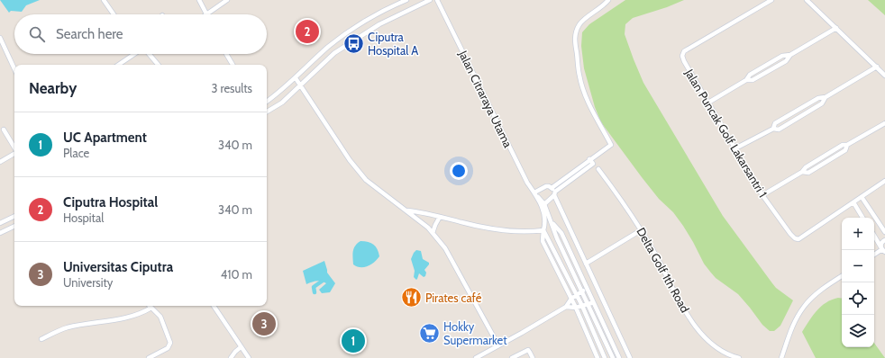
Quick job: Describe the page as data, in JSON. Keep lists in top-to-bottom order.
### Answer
{
  "streets": {
    "street": ["Jalan Citraraya Utama", "Jalan Puncak Golf Lakarsantri 1", "Delta Golf 1th Road"]
  },
  "places": {
    "bus stop": ["Ciputra Hospital A"],
    "restaurant": ["Pirates café"],
    "supermarket": ["Hokky Supermarket"]
  },
  "page": {
    "search": "Search here",
    "pins": ["2", "3", "1"],
    "heading": ["Nearby", "3 results"],
    "list": [
      {
        "mark": "1",
        "name": "UC Apartment",
        "note": "Place",
        "value": "340 m"
      },
      {
        "mark": "2",
        "name": "Ciputra Hospital",
        "note": "Hospital",
        "value": "340 m"
      },
      {
        "mark": "3",
        "name": "Universitas Ciputra",
        "note": "University",
        "value": "410 m"
      }
    ],
    "map_buttons": ["+", "−"]
  }
}
